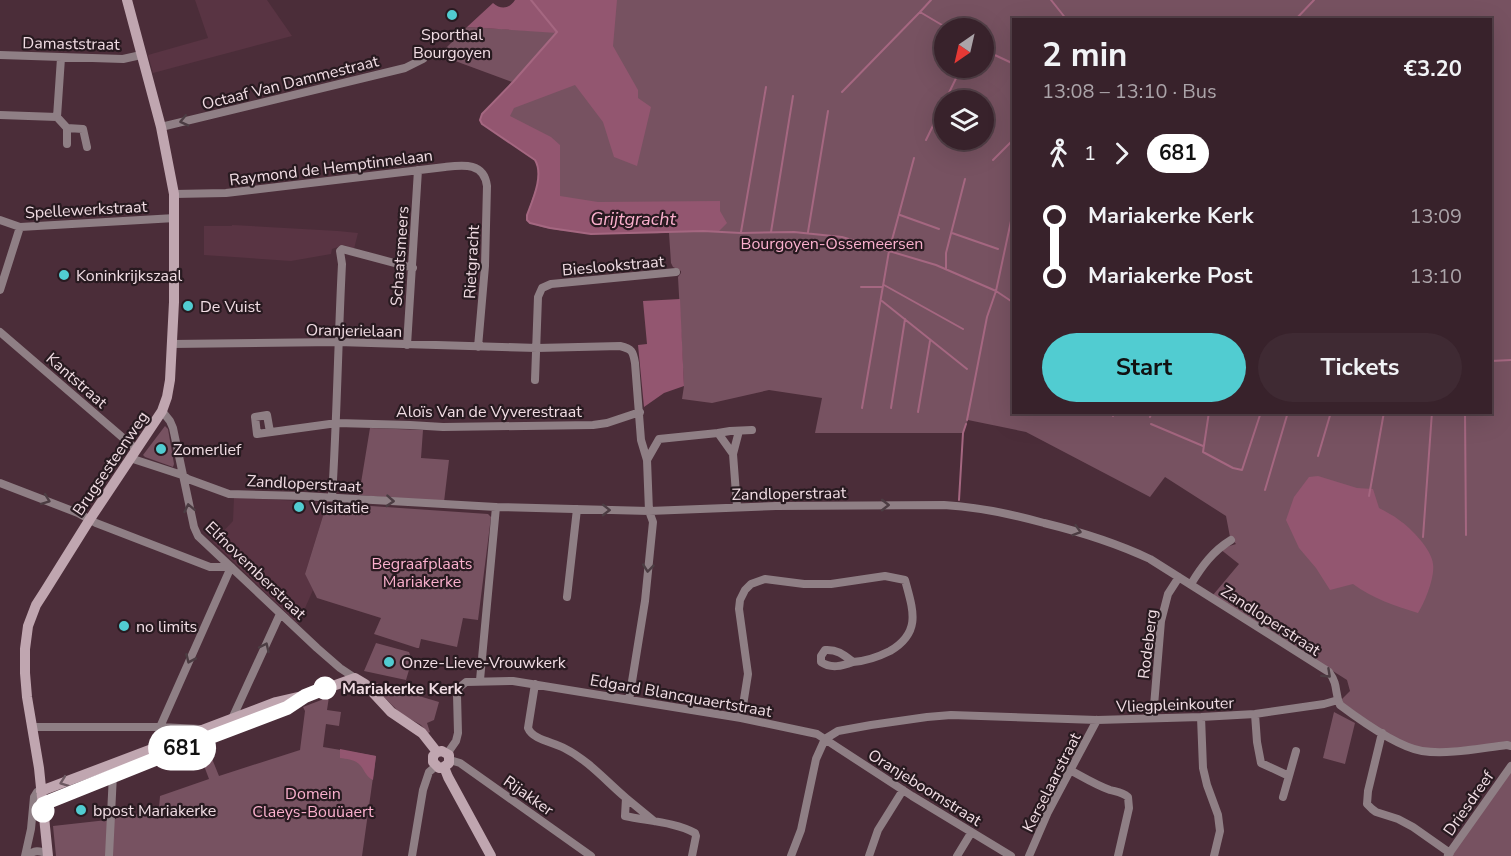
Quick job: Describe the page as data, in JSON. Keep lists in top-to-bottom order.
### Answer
{
  "streets": {
    "street": [
      "Damaststraat",
      "Octaaf Van Dammestraat",
      "Raymond de Hemptinnelaan",
      "Spellewerkstraat",
      "Schaatsmeers",
      "Rietgracht",
      "Bieslookstraat",
      "Oranjerielaan",
      "Kantstraat",
      "Aloïs Van de Vyverestraat",
      "Brugsesteenweg",
      "Zandloperstraat",
      "Elfnovemberstraat",
      "Rodeberg",
      "Edgard Blancquaertstraat",
      "Vliegpleinkouter",
      "Kerselaarstraat",
      "Oranjeboomstraat",
      "Rijakker",
      "Driesdreef"
    ]
  },
  "crossings": [
    ["Damaststraat", "Brugsesteenweg"],
    ["Octaaf Van Dammestraat", "Brugsesteenweg"],
    ["Raymond de Hemptinnelaan", "Schaatsmeers"],
    ["Raymond de Hemptinnelaan", "Rietgracht"],
    ["Raymond de Hemptinnelaan", "Brugsesteenweg"],
    ["Spellewerkstraat", "Brugsesteenweg"],
    ["Schaatsmeers", "Oranjerielaan"],
    ["Rietgracht", "Oranjerielaan"],
    ["Bieslookstraat", "Oranjerielaan"],
    ["Oranjerielaan", "Aloïs Van de Vyverestraat"],
    ["Oranjerielaan", "Brugsesteenweg"],
    ["Kantstraat", "Brugsesteenweg"],
    ["Kantstraat", "Zandloperstraat"],
    ["Brugsesteenweg", "Zandloperstraat"],
    ["Brugsesteenweg", "Elfnovemberstraat"],
    ["Zandloperstraat", "Elfnovemberstraat"],
    ["Zandloperstraat", "Rodeberg"],
    ["Zandloperstraat", "Vliegpleinkouter"],
    ["Rodeberg", "Vliegpleinkouter"],
    ["Edgard Blancquaertstraat", "Vliegpleinkouter"],
    ["Edgard Blancquaertstraat", "Oranjeboomstraat"],
    ["Vliegpleinkouter", "Kerselaarstraat"],
    ["Vliegpleinkouter", "Oranjeboomstraat"]
  ],
  "one_way": ["Octaaf Van Dammestraat", "Zandloperstraat"],
  "water": ["Grijtgracht"],
  "parks": ["Bourgoyen-Ossemeersen", "Begraafplaats Mariakerke", "Domein Claeys-Bouüaert"],
  "places": [
    "Sporthal Bourgoyen",
    "Koninkrijkszaal",
    "De Vuist",
    "Zomerlief",
    "Visitatie",
    "no limits",
    "Onze-Lieve-Vrouwkerk",
    "Mariakerke Kerk",
    "bpost Mariakerke"
  ],
  "lines": ["bus line 681"],
  "north": "bottom left",
  "page": {
    "on_map": "681",
    "heading": ["2 min", "13:08 – 13:10 · Bus", "€3.20"],
    "legs": ["1", "681"],
    "list": [
      {
        "name": "Mariakerke Kerk",
        "value": "13:09"
      },
      {
        "name": "Mariakerke Post",
        "value": "13:10"
      }
    ],
    "buttons": ["Start", "Tickets"]
  }
}
